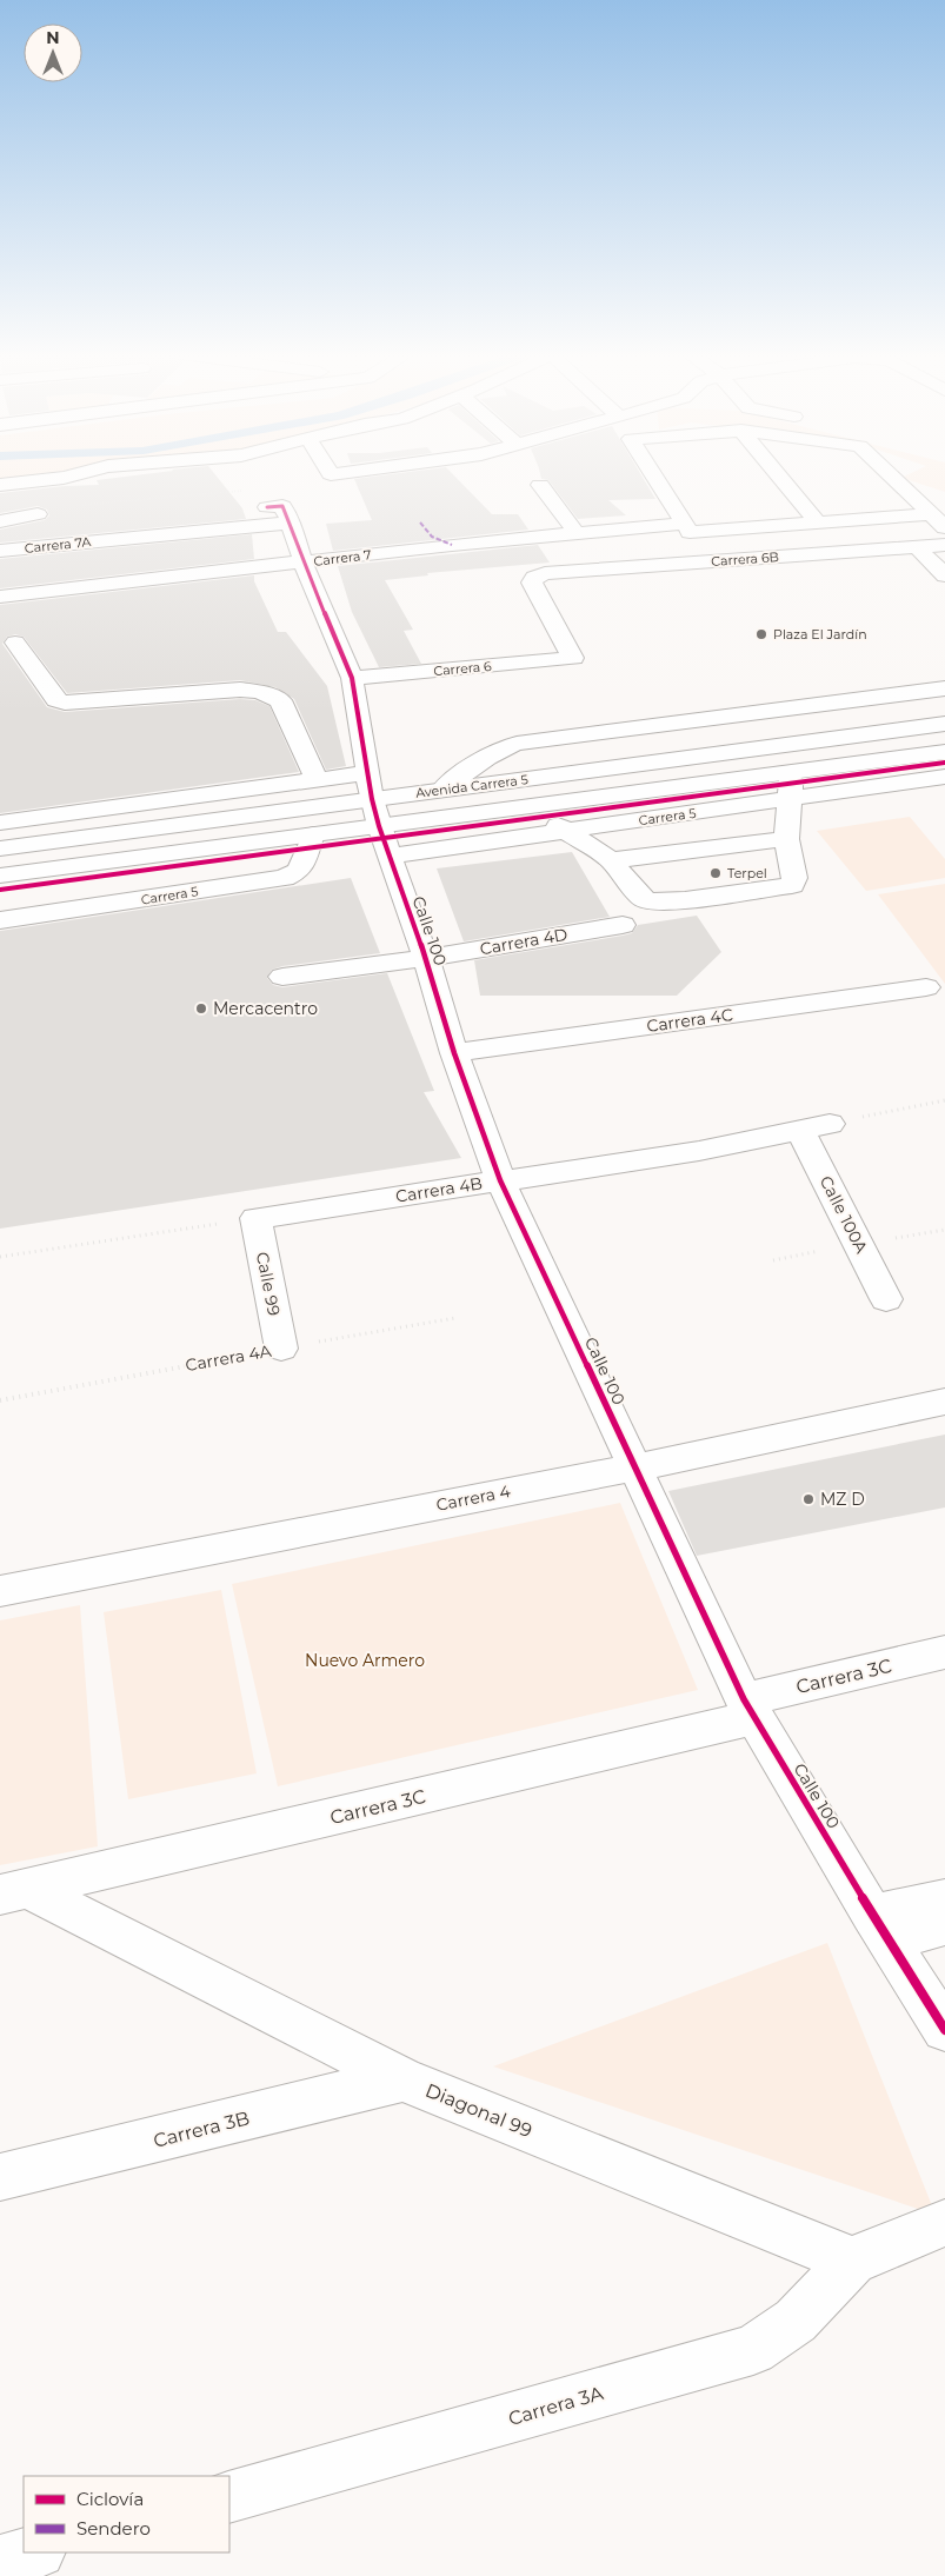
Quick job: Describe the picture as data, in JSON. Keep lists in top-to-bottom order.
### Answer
{
  "streets": {
    "street": [
      "Carrera 7A",
      "Carrera 7",
      "Carrera 6B",
      "Carrera 6",
      "Avenida Carrera 5",
      "Carrera 5",
      "Calle 100",
      "Carrera 4D",
      "Carrera 4C",
      "Carrera 4B",
      "Calle 100A",
      "Calle 99",
      "Carrera 4",
      "Carrera 3C",
      "Diagonal 99",
      "Carrera 3B",
      "Carrera 3A"
    ],
    "path": ["Carrera 4A"]
  },
  "crossings": [
    ["Carrera 7A", "Calle 100"],
    ["Carrera 7", "Calle 100"],
    ["Carrera 6B", "Carrera 6"],
    ["Carrera 6", "Calle 100"],
    ["Avenida Carrera 5", "Carrera 5"],
    ["Avenida Carrera 5", "Calle 100"],
    ["Carrera 5", "Calle 100"],
    ["Calle 100", "Carrera 4D"],
    ["Calle 100", "Carrera 4C"],
    ["Calle 100", "Carrera 4B"],
    ["Calle 100", "Carrera 4"],
    ["Calle 100", "Carrera 3C"],
    ["Carrera 4B", "Calle 100A"],
    ["Carrera 4B", "Calle 99"],
    ["Calle 99", "Carrera 4A"],
    ["Carrera 3C", "Diagonal 99"],
    ["Diagonal 99", "Carrera 3B"],
    ["Diagonal 99", "Carrera 3A"]
  ],
  "parks": ["Nuevo Armero"],
  "places": [
    "Plaza El Jardín",
    "Terpel",
    "Mercacentro",
    "MZ D"
  ],
  "legend": ["Ciclovía", "Sendero"],
  "north": "top"
}
